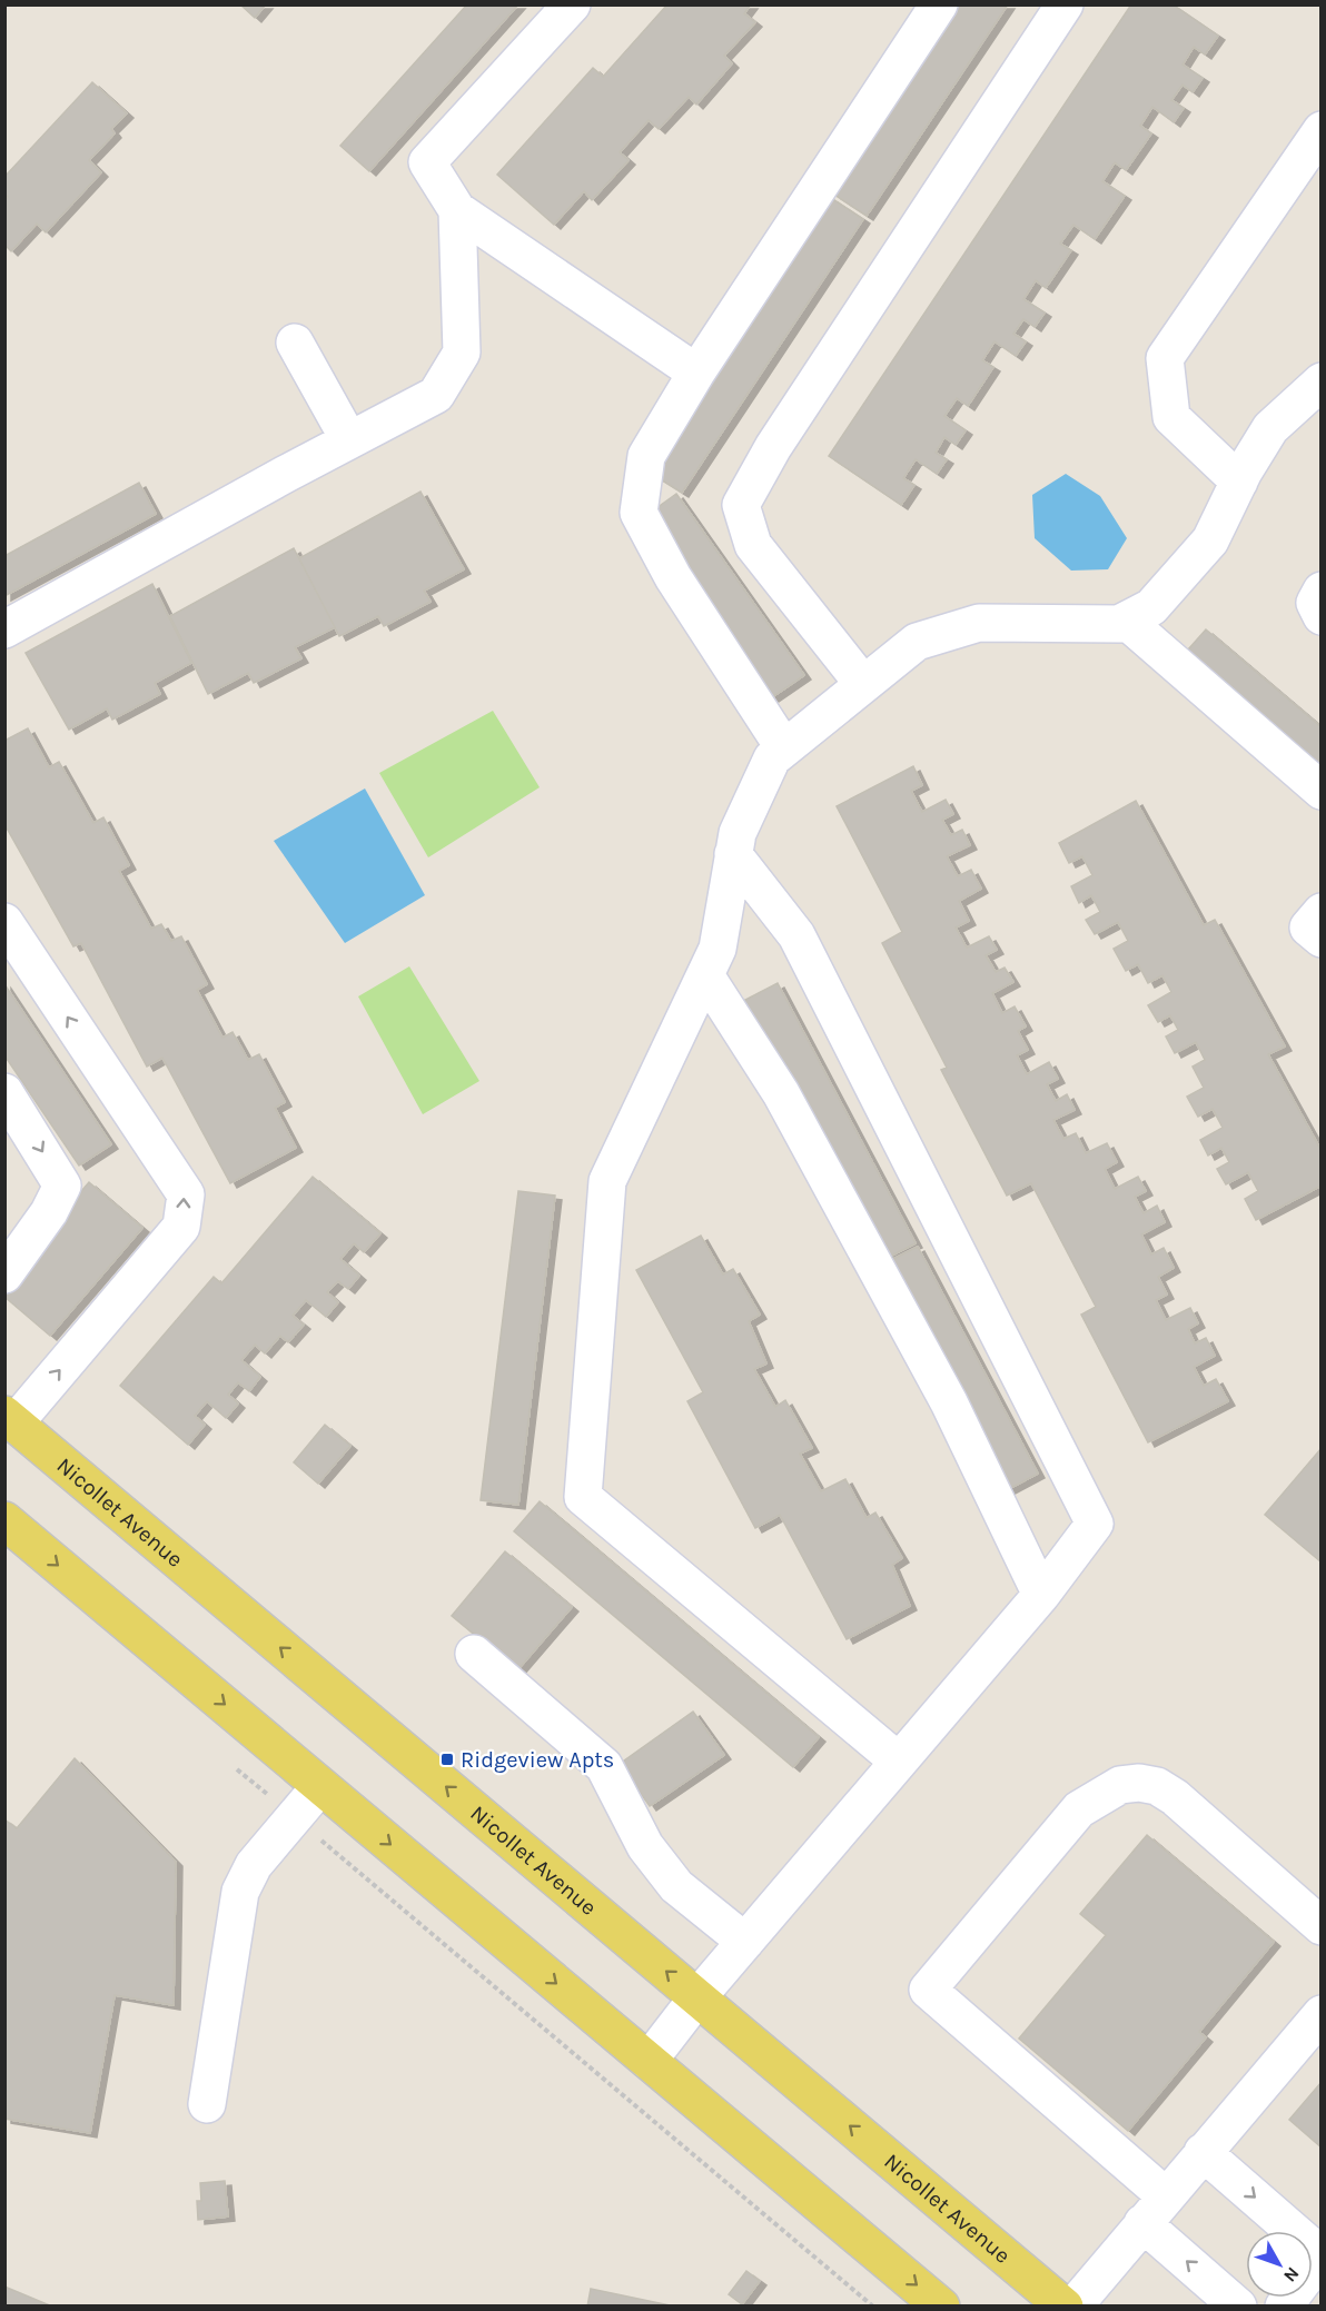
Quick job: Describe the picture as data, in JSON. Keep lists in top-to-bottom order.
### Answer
{
  "streets": {
    "main road": ["Nicollet Avenue"]
  },
  "places": {
    "transit": ["Ridgeview Apts"]
  },
  "north": "bottom right"
}
